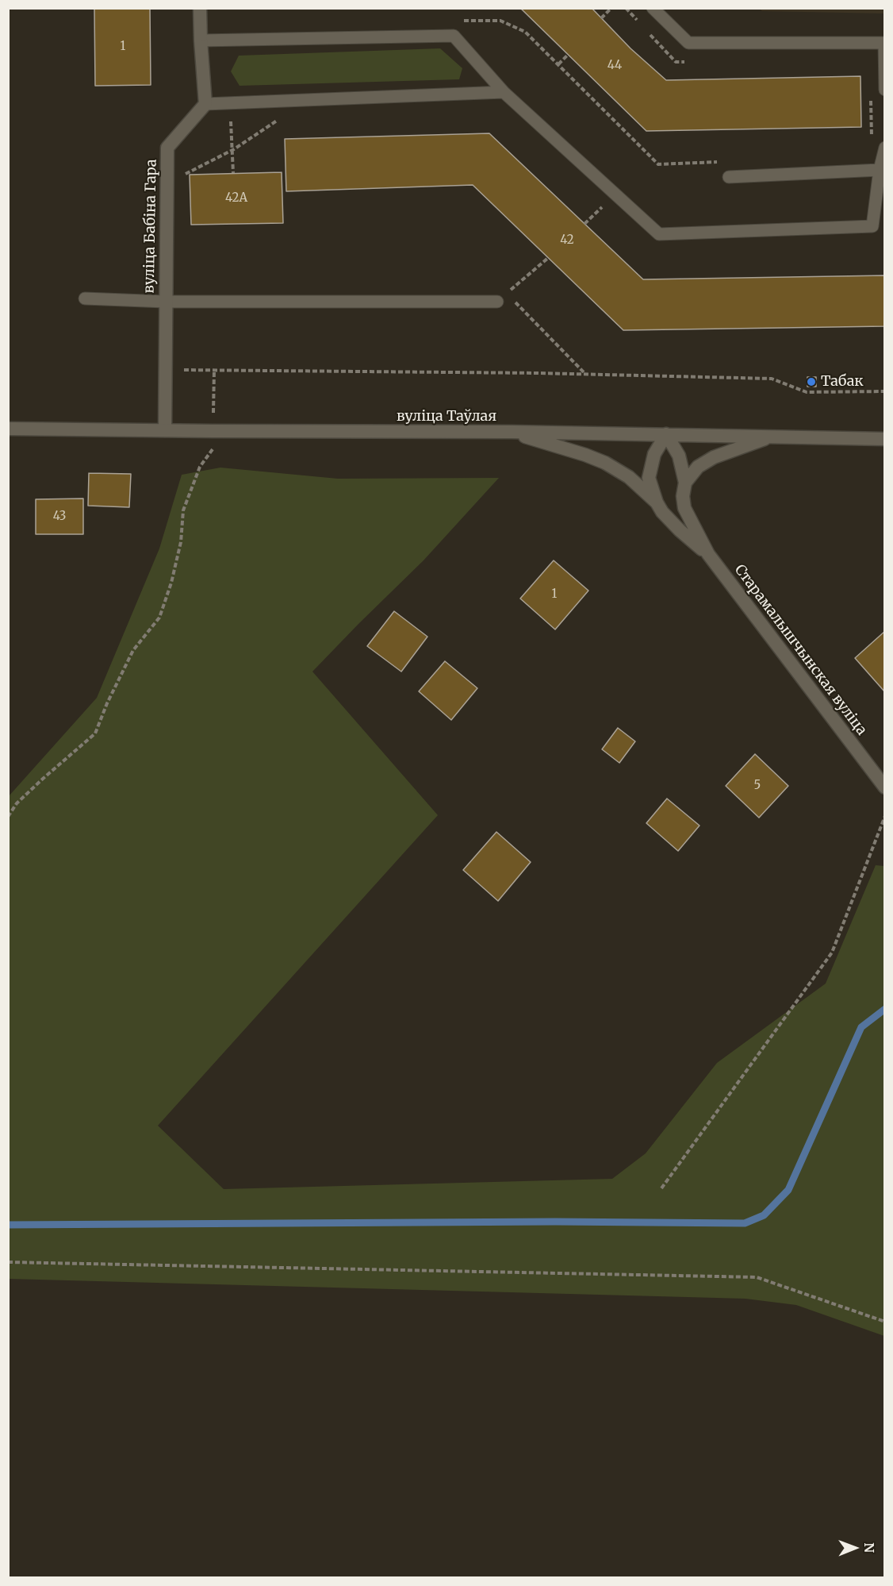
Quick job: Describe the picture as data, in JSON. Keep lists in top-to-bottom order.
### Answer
{
  "streets": {
    "main road": ["вуліца Бабіна Гара", "вуліца Таўлая", "Старамалышчынская вуліца"]
  },
  "crossings": [
    ["вуліца Бабіна Гара", "вуліца Таўлая"]
  ],
  "places": ["Табак"],
  "house_numbers": [
    "1",
    "44",
    "42А",
    "42",
    "43",
    "1",
    "5"
  ],
  "north": "right"
}
